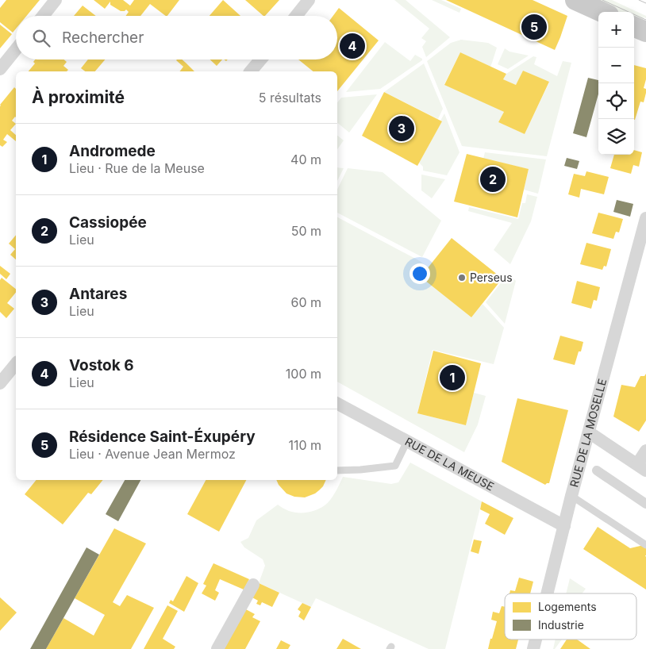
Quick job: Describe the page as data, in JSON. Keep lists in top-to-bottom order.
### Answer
{
  "streets": {
    "street": ["RUE DE LA MOSELLE", "RUE DE LA MEUSE"]
  },
  "crossings": [
    ["RUE DE LA MOSELLE", "RUE DE LA MEUSE"]
  ],
  "places": ["Perseus"],
  "legend": ["Logements", "Industrie"],
  "page": {
    "map_buttons": ["+", "−"],
    "pins": [
      "5",
      "4",
      "3",
      "2",
      "1"
    ],
    "search": "Rechercher",
    "heading": ["À proximité", "5 résultats"],
    "list": [
      {
        "mark": "1",
        "name": "Andromede",
        "note": "Lieu · Rue de la Meuse",
        "value": "40 m"
      },
      {
        "mark": "2",
        "name": "Cassiopée",
        "note": "Lieu",
        "value": "50 m"
      },
      {
        "mark": "3",
        "name": "Antares",
        "note": "Lieu",
        "value": "60 m"
      },
      {
        "mark": "4",
        "name": "Vostok 6",
        "note": "Lieu",
        "value": "100 m"
      },
      {
        "mark": "5",
        "name": "Résidence Saint-Éxupéry",
        "note": "Lieu · Avenue Jean Mermoz",
        "value": "110 m"
      }
    ]
  }
}
